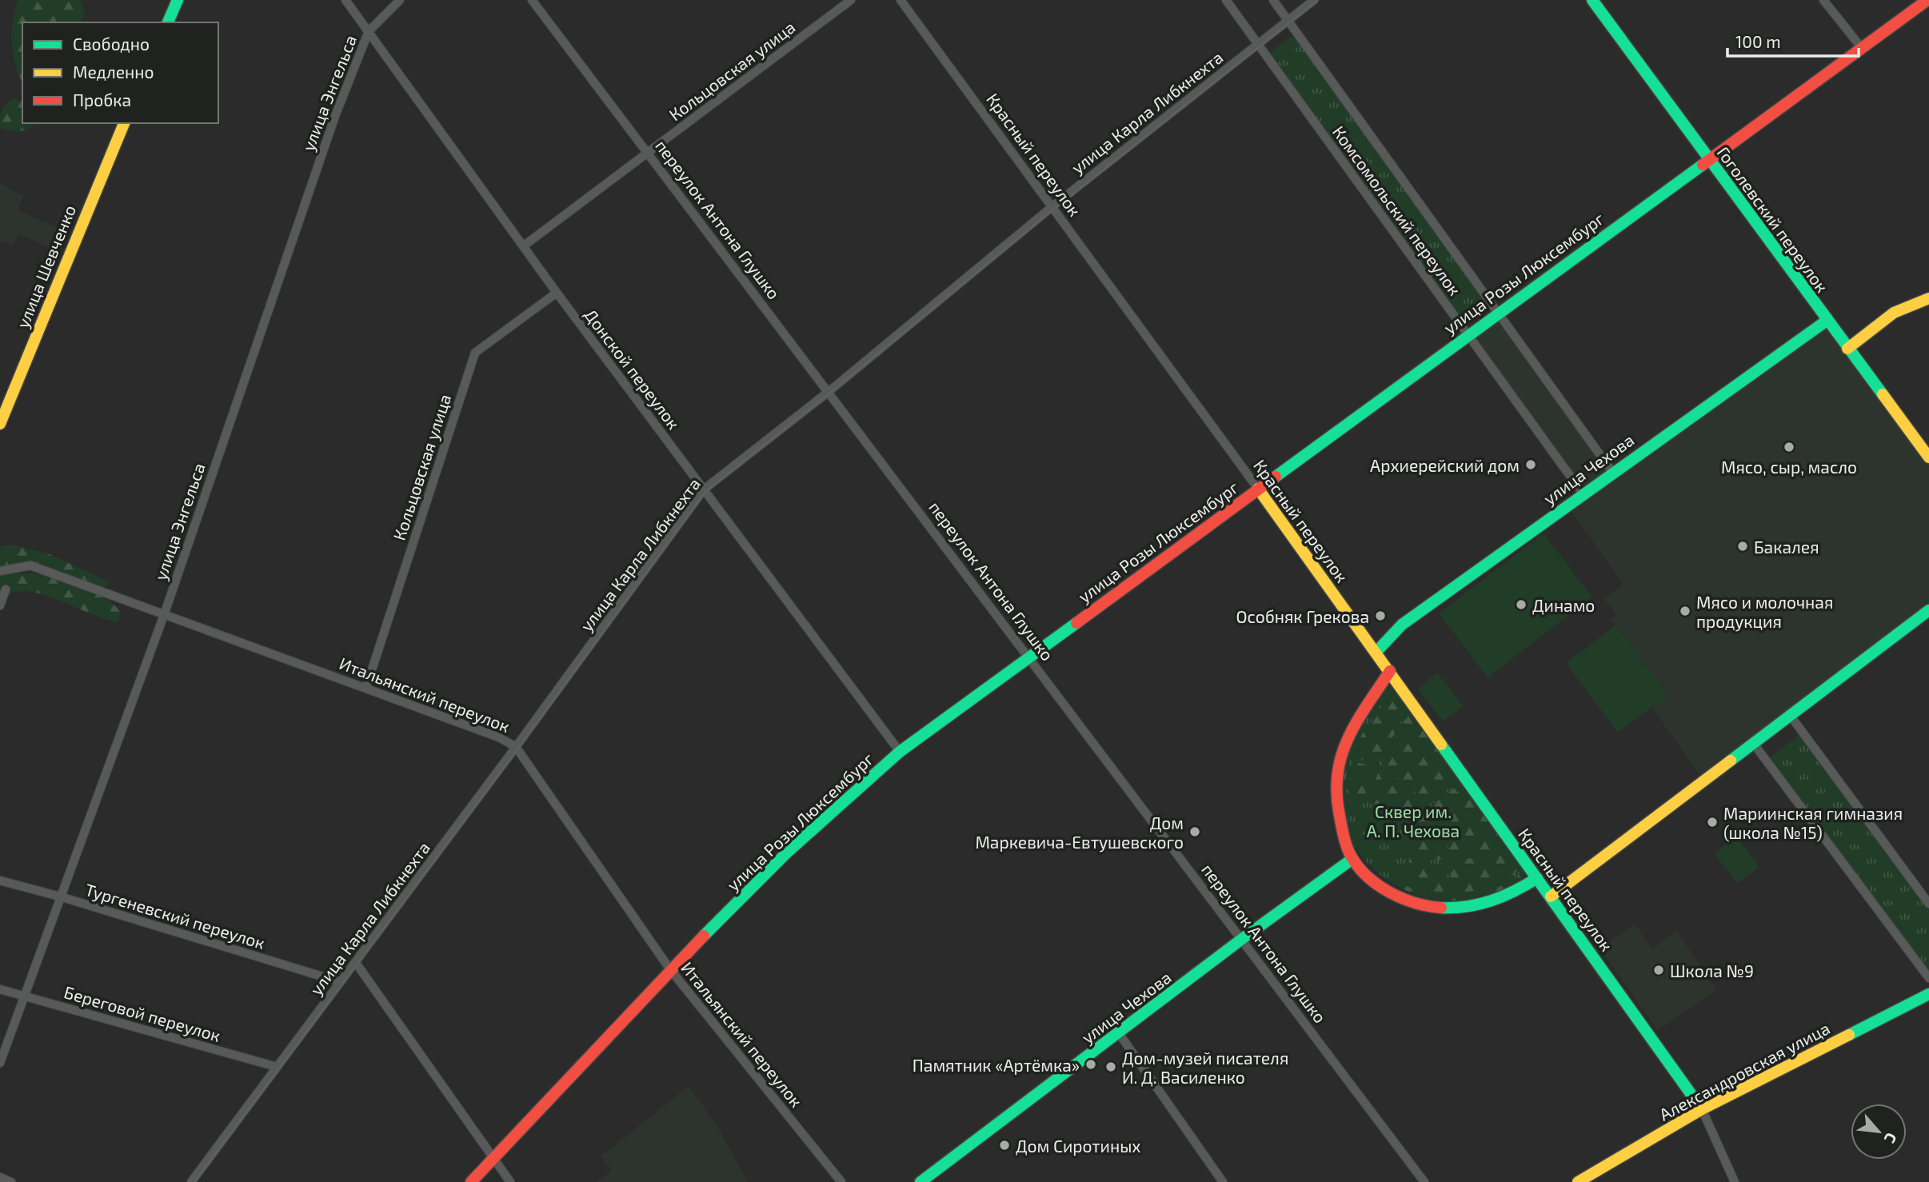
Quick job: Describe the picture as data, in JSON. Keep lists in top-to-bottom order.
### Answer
{
  "streets": {
    "main road": [
      "Красный переулок",
      "Гоголевский переулок",
      "улица Шевченко",
      "улица Розы Люксембург",
      "улица Чехова",
      "Александровская улица"
    ],
    "street": [
      "Кольцовская улица",
      "улица Энгельса",
      "улица Карла Либкнехта",
      "Комсомольский переулок",
      "переулок Антона Глушко",
      "Донской переулок",
      "Итальянский переулок",
      "Тургеневский переулок",
      "Береговой переулок"
    ]
  },
  "crossings": [
    ["Кольцовская улица", "переулок Антона Глушко"],
    ["Кольцовская улица", "Донской переулок"],
    ["Кольцовская улица", "Итальянский переулок"],
    ["улица Энгельса", "Донской переулок"],
    ["улица Энгельса", "Итальянский переулок"],
    ["улица Энгельса", "Тургеневский переулок"],
    ["улица Энгельса", "Береговой переулок"],
    ["улица Карла Либкнехта", "Красный переулок"],
    ["улица Карла Либкнехта", "Комсомольский переулок"],
    ["улица Карла Либкнехта", "переулок Антона Глушко"],
    ["улица Карла Либкнехта", "Донской переулок"],
    ["улица Карла Либкнехта", "Итальянский переулок"],
    ["улица Карла Либкнехта", "Тургеневский переулок"],
    ["улица Карла Либкнехта", "Береговой переулок"],
    ["Красный переулок", "улица Розы Люксембург"],
    ["Красный переулок", "улица Чехова"],
    ["Красный переулок", "Александровская улица"],
    ["Комсомольский переулок", "улица Розы Люксембург"],
    ["Комсомольский переулок", "улица Чехова"],
    ["переулок Антона Глушко", "улица Розы Люксембург"],
    ["переулок Антона Глушко", "улица Чехова"],
    ["Гоголевский переулок", "улица Розы Люксембург"],
    ["Гоголевский переулок", "улица Чехова"],
    ["улица Розы Люксембург", "Донской переулок"],
    ["улица Розы Люксембург", "Итальянский переулок"]
  ],
  "parks": ["Сквер им. А. П. Чехова"],
  "places": [
    "Мясо, сыр, масло",
    "Архиерейский дом",
    "Бакалея",
    "Динамо",
    "Мясо и молочная продукция",
    "Особняк Грекова",
    "Мариинская гимназия (школа №15)",
    "Дом Маркевича-Евтушевского",
    "Школа №9",
    "Памятник «Артёмка»",
    "Дом-музей писателя И. Д. Василенко",
    "Дом Сиротиных"
  ],
  "legend": ["Свободно", "Медленно", "Пробка"],
  "scale_bar": "100 m",
  "north": "bottom right"
}
